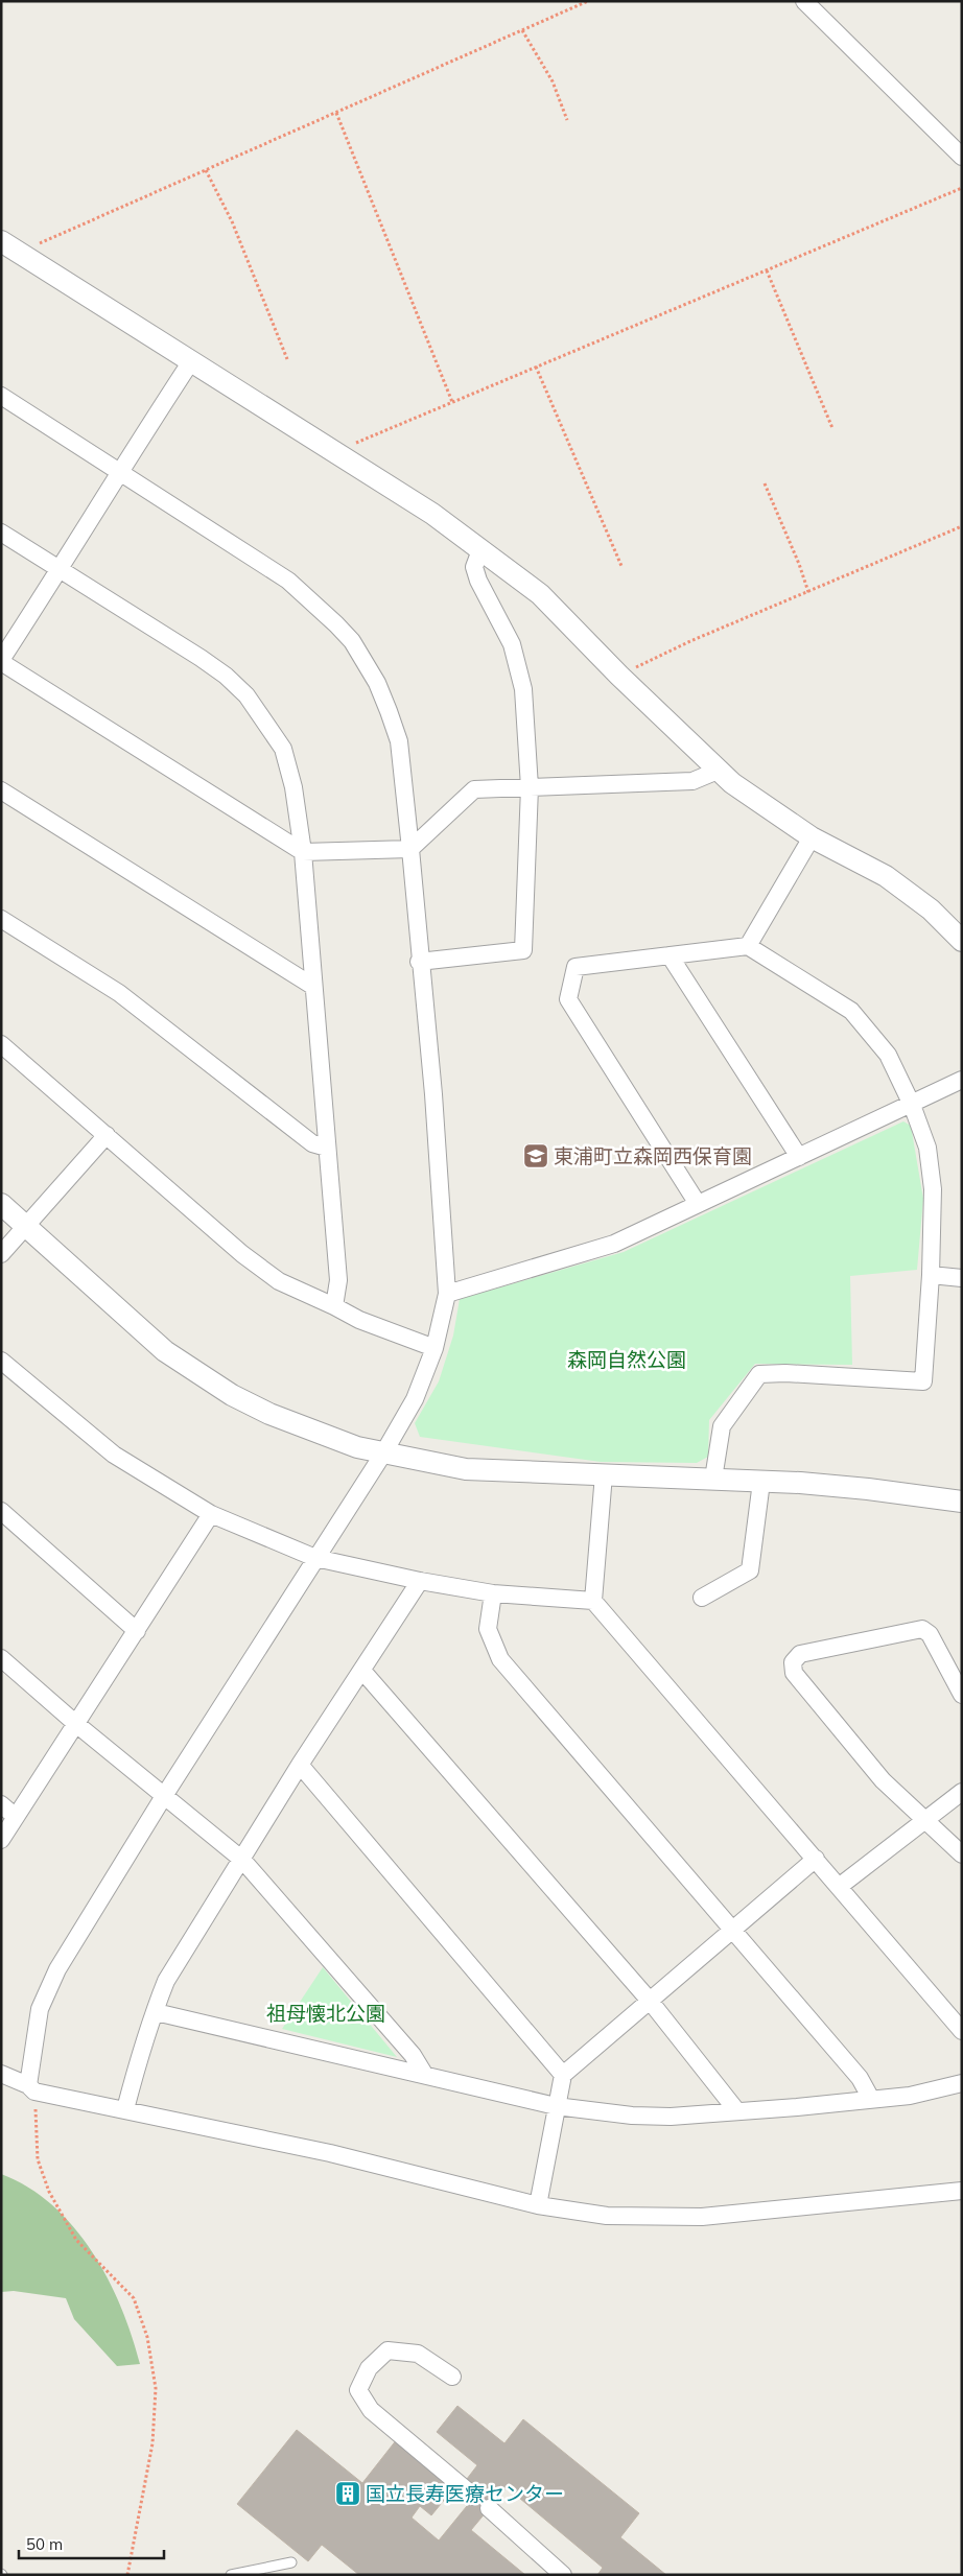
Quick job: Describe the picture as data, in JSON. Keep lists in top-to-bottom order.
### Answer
{
  "parks": ["森岡自然公園", "祖母懐北公園"],
  "places": {
    "school or university": ["東浦町立森岡西保育園"],
    "building": ["国立長寿医療センター"]
  },
  "scale_bar": "50 m"
}
